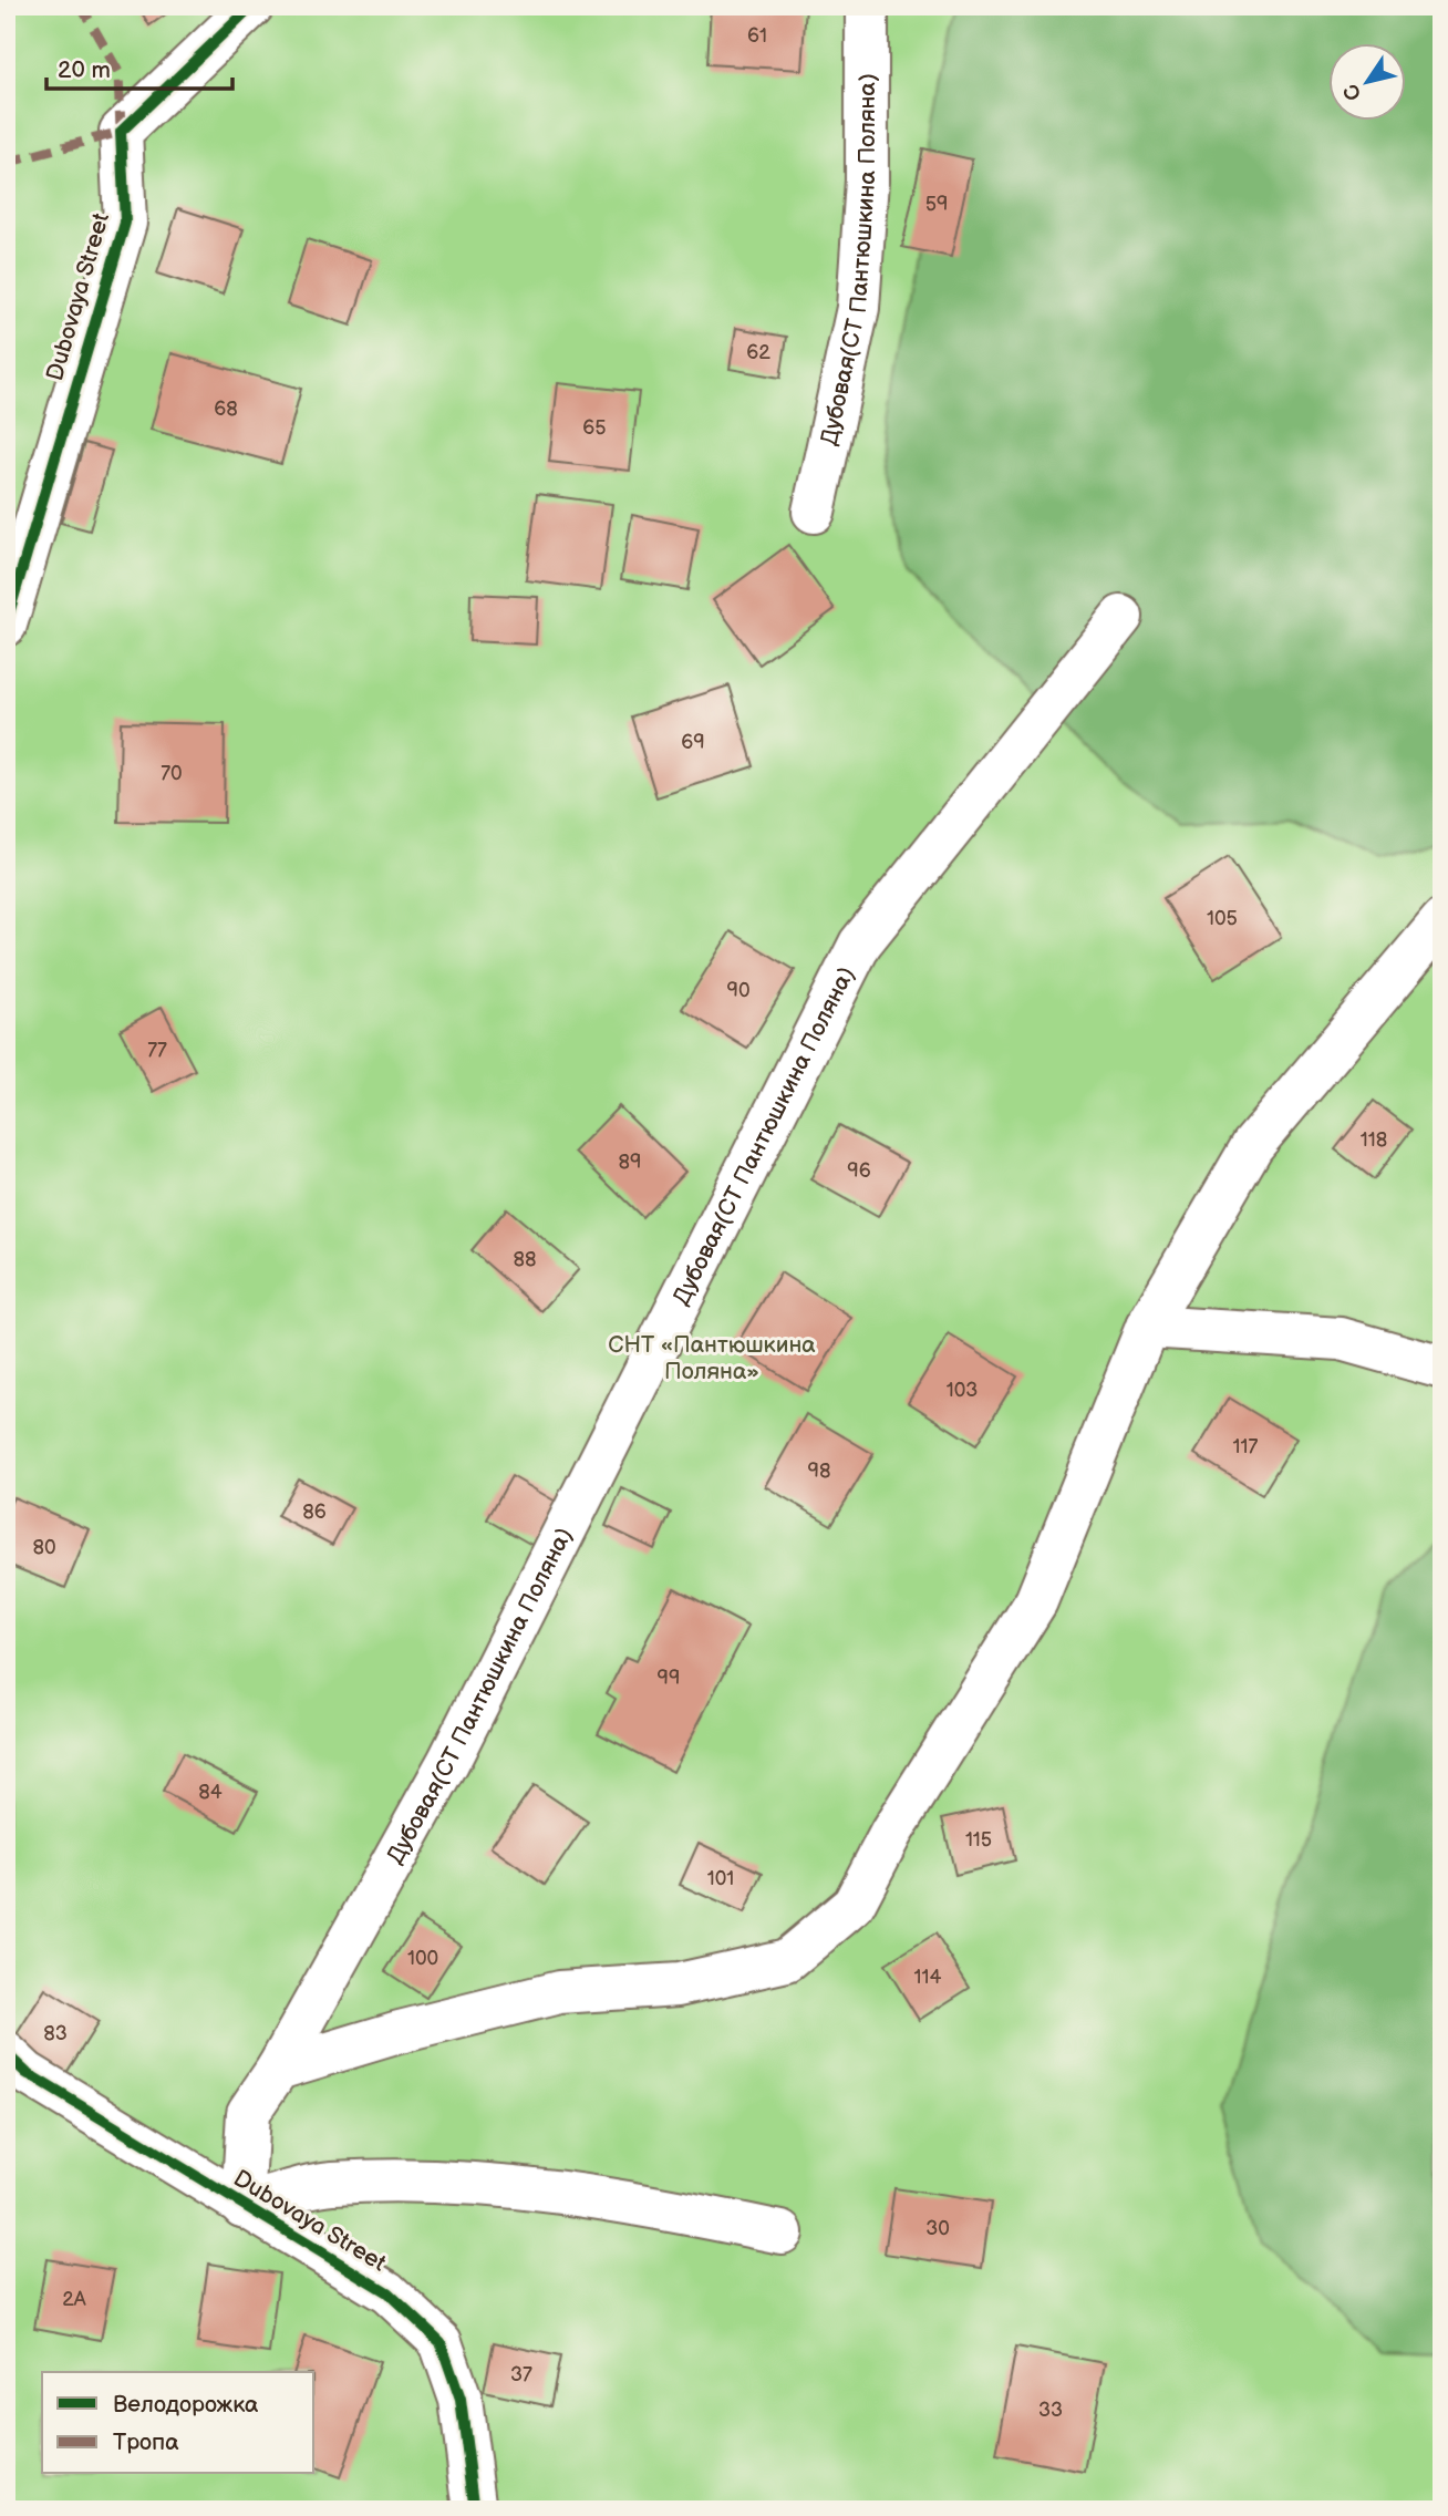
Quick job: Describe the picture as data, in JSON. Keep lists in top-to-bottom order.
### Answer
{
  "streets": {
    "street": ["Дубовая(СТ Пантюшкина Поляна)", "Dubovaya Street"]
  },
  "crossings": [
    ["Дубовая(СТ Пантюшкина Поляна)", "Dubovaya Street"]
  ],
  "parks": ["СНТ «Пантюшкина Поляна»"],
  "house_numbers": [
    "61",
    "59",
    "62",
    "68",
    "65",
    "69",
    "70",
    "105",
    "90",
    "77",
    "118",
    "89",
    "96",
    "88",
    "103",
    "117",
    "98",
    "86",
    "80",
    "99",
    "84",
    "115",
    "101",
    "100",
    "114",
    "83",
    "30",
    "2А",
    "37",
    "33"
  ],
  "legend": ["Велодорожка", "Тропа"],
  "scale_bar": "20 m",
  "north": "bottom left"
}
